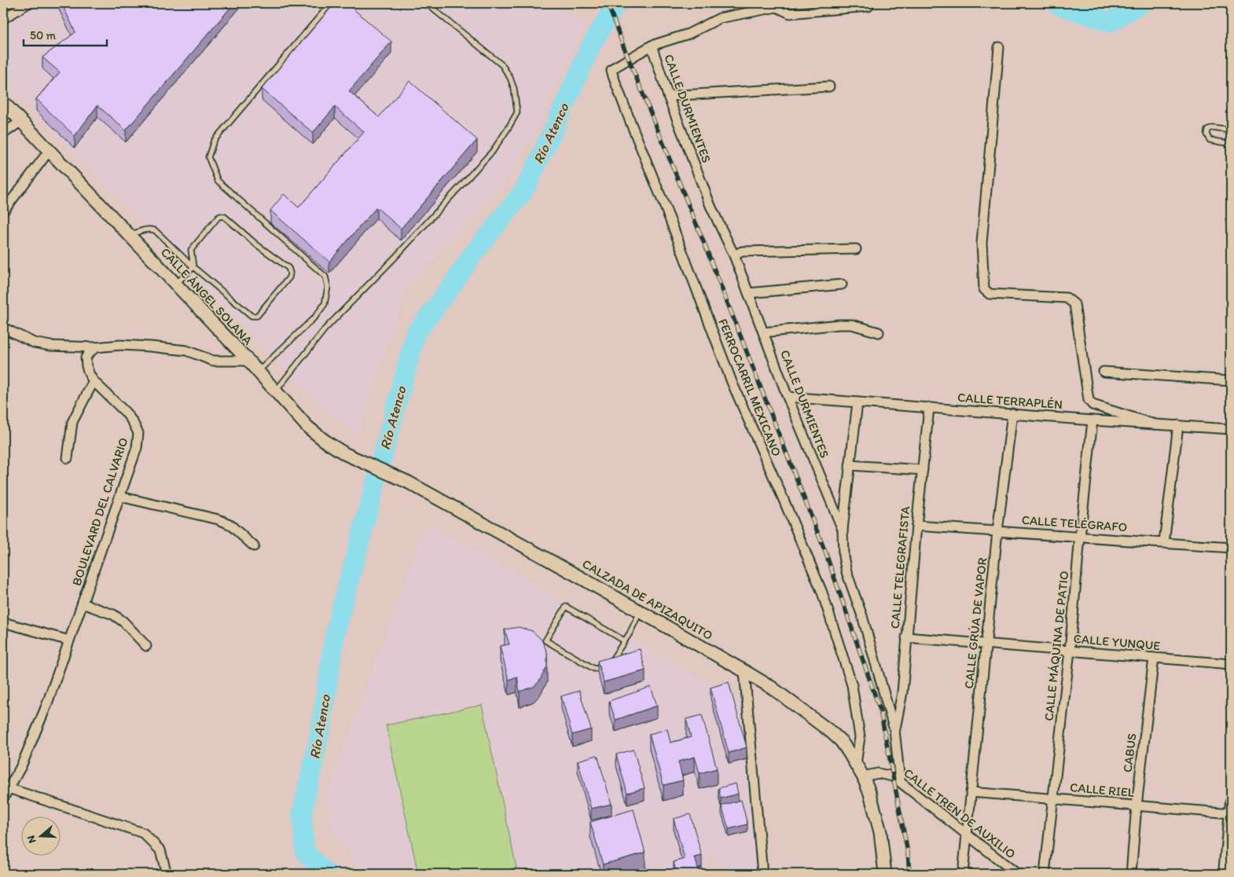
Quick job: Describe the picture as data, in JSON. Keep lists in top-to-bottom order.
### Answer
{
  "streets": {
    "main road": ["CALLE ÁNGEL SOLANA", "CALZADA DE APIZAQUITO"],
    "street": [
      "CALLE DURMIENTES",
      "FERROCARRIL MEXICANO",
      "CALLE TERRAPLÉN",
      "BOULEVARD DEL CALVARIO",
      "CALLE TELÉGRAFO",
      "CALLE TELEGRAFISTA",
      "CALLE GRÚA DE VAPOR",
      "CALLE YUNQUE",
      "CALLE MÁQUINA DE PATIO",
      "CABUS",
      "CALLE RIEL",
      "CALLE TREN DE AUXILIO"
    ]
  },
  "crossings": [
    ["CALLE DURMIENTES", "FERROCARRIL MEXICANO"],
    ["CALLE DURMIENTES", "CALLE TERRAPLÉN"],
    ["CALLE DURMIENTES", "CALLE TELEGRAFISTA"],
    ["CALLE DURMIENTES", "CALLE TREN DE AUXILIO"],
    ["CALLE ÁNGEL SOLANA", "CALZADA DE APIZAQUITO"],
    ["FERROCARRIL MEXICANO", "CALZADA DE APIZAQUITO"],
    ["CALLE TERRAPLÉN", "CALLE TELEGRAFISTA"],
    ["CALLE TERRAPLÉN", "CALLE GRÚA DE VAPOR"],
    ["CALLE TERRAPLÉN", "CALLE MÁQUINA DE PATIO"],
    ["CALLE TELÉGRAFO", "CALLE TELEGRAFISTA"],
    ["CALLE TELÉGRAFO", "CALLE GRÚA DE VAPOR"],
    ["CALLE TELÉGRAFO", "CALLE MÁQUINA DE PATIO"],
    ["CALLE TELEGRAFISTA", "CALLE YUNQUE"],
    ["CALZADA DE APIZAQUITO", "CALLE TREN DE AUXILIO"],
    ["CALLE GRÚA DE VAPOR", "CALLE YUNQUE"],
    ["CALLE GRÚA DE VAPOR", "CALLE RIEL"],
    ["CALLE GRÚA DE VAPOR", "CALLE TREN DE AUXILIO"],
    ["CALLE YUNQUE", "CALLE MÁQUINA DE PATIO"],
    ["CALLE YUNQUE", "CABUS"],
    ["CALLE MÁQUINA DE PATIO", "CALLE RIEL"],
    ["CABUS", "CALLE RIEL"]
  ],
  "water": ["Río Atenco"],
  "scale_bar": "50 m",
  "north": "left"
}
